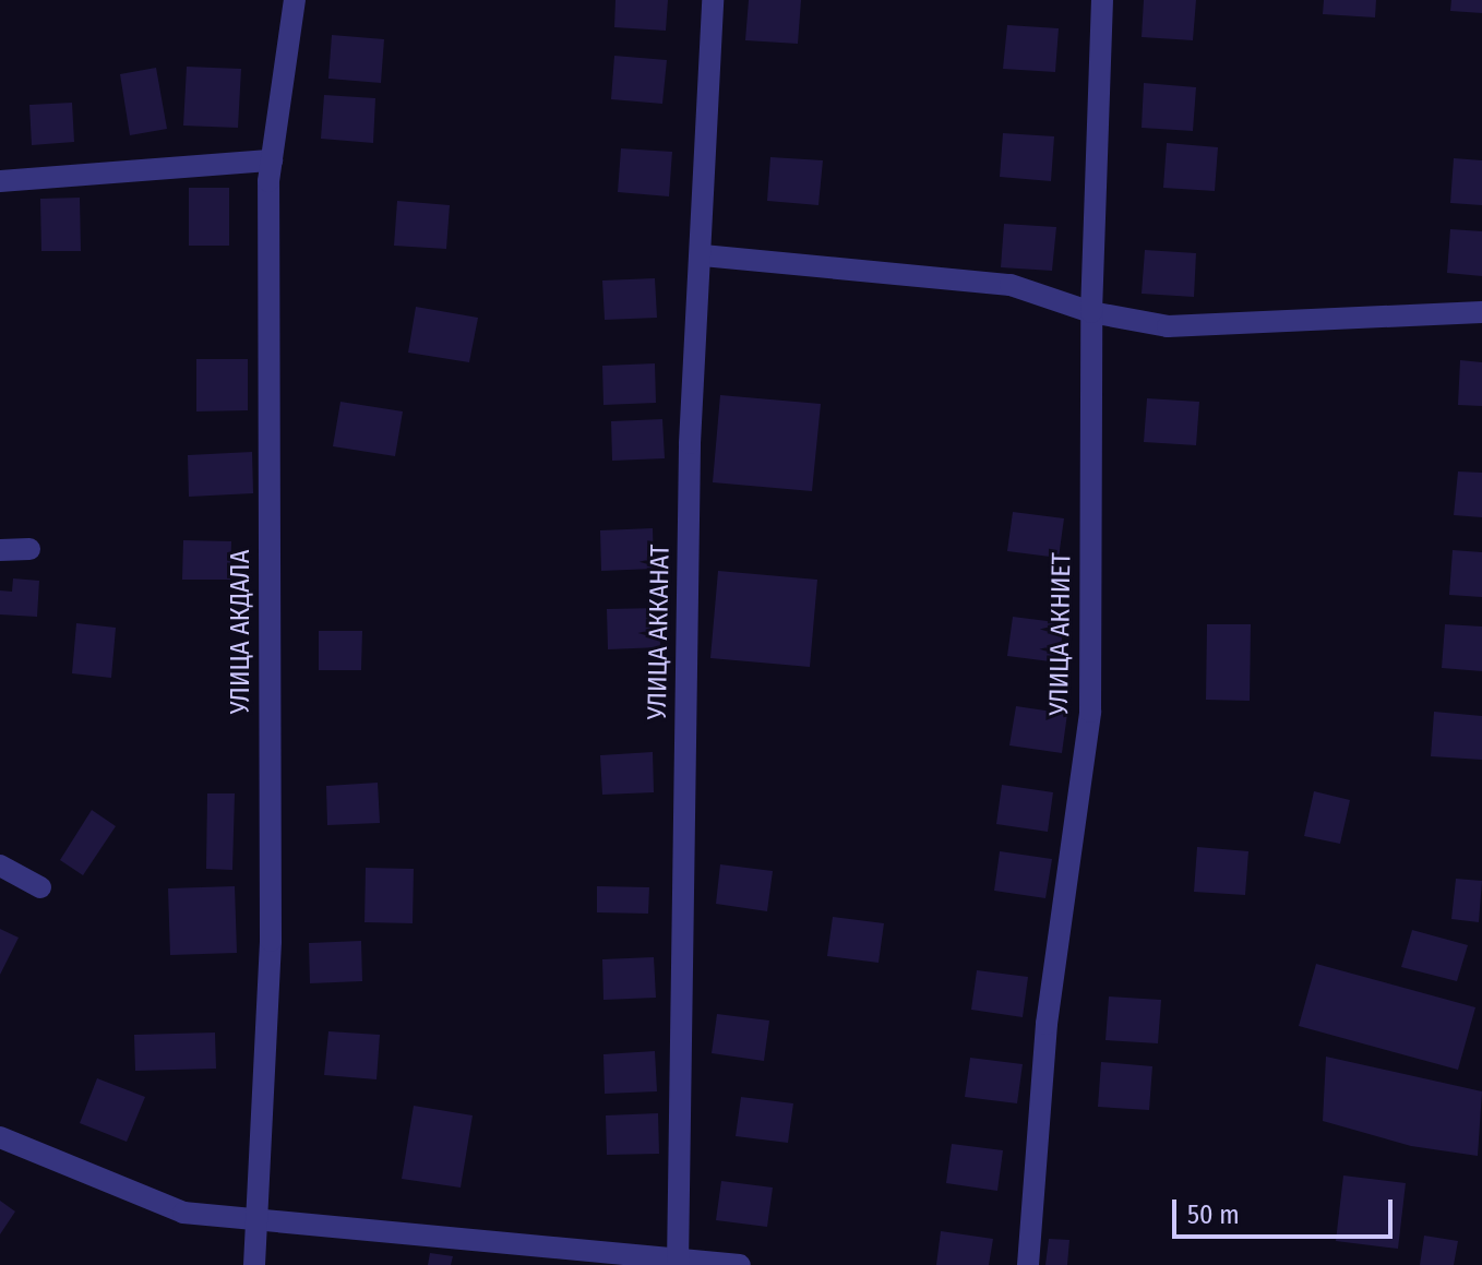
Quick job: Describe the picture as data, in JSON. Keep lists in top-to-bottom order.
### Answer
{
  "streets": {
    "street": ["УЛИЦА АКДАЛА", "УЛИЦА АККАНАТ", "УЛИЦА АКНИЕТ"]
  },
  "scale_bar": "50 m"
}
